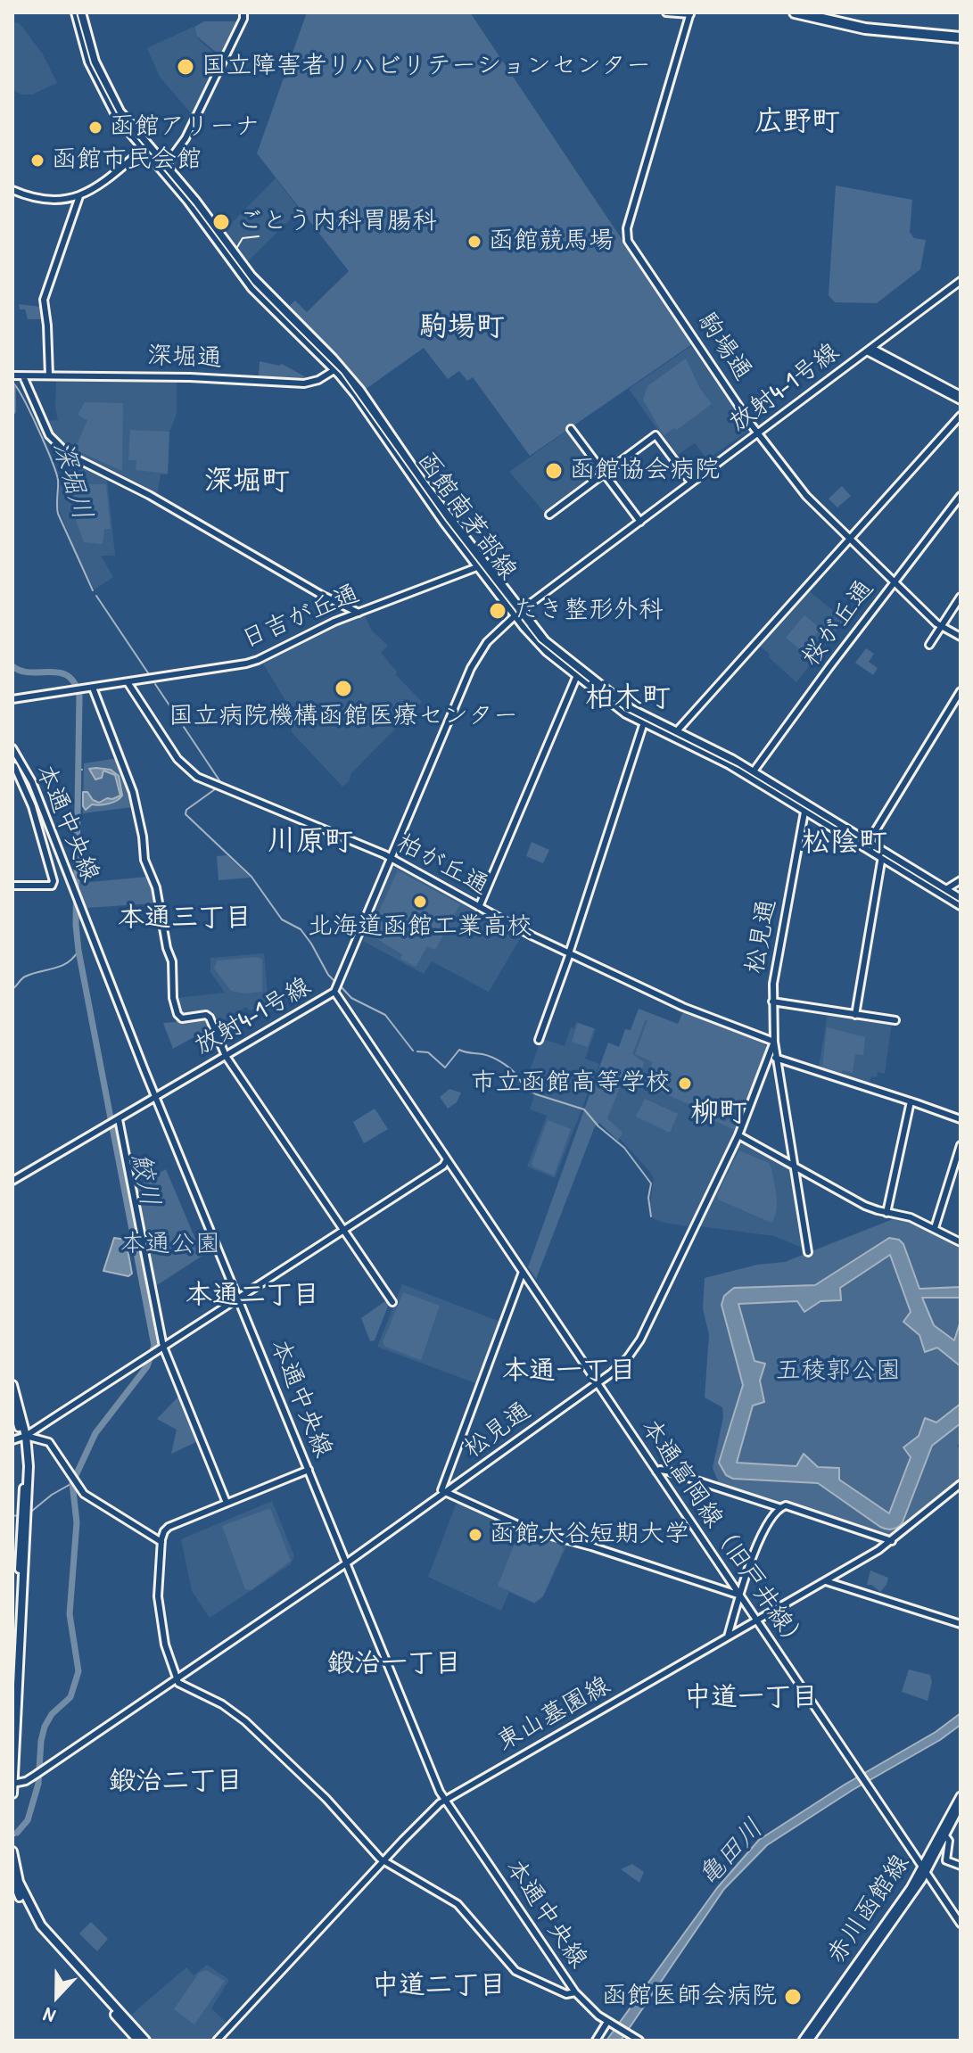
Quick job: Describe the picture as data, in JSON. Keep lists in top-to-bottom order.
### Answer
{
  "streets": {
    "main road": ["函館南茅部線", "赤川函館線"],
    "street": [
      "駒場通",
      "深堀通",
      "放射4-1号線",
      "日吉が丘通",
      "桜が丘通",
      "本通中央線",
      "柏が丘通",
      "松見通",
      "本通富岡線（旧戸井線）",
      "東山墓園線"
    ]
  },
  "crossings": [
    ["駒場通", "放射4-1号線"],
    ["駒場通", "桜が丘通"],
    ["深堀通", "函館南茅部線"],
    ["放射4-1号線", "函館南茅部線"],
    ["放射4-1号線", "本通中央線"],
    ["放射4-1号線", "柏が丘通"],
    ["放射4-1号線", "本通富岡線（旧戸井線）"],
    ["函館南茅部線", "日吉が丘通"],
    ["函館南茅部線", "桜が丘通"],
    ["函館南茅部線", "松見通"],
    ["日吉が丘通", "柏が丘通"],
    ["本通中央線", "松見通"],
    ["本通中央線", "東山墓園線"],
    ["柏が丘通", "松見通"],
    ["松見通", "本通富岡線（旧戸井線）"],
    ["本通富岡線（旧戸井線）", "東山墓園線"],
    ["本通富岡線（旧戸井線）", "赤川函館線"]
  ],
  "districts": [
    "広野町",
    "駒場町",
    "深堀町",
    "柏木町",
    "川原町",
    "松陰町",
    "本通三丁目",
    "柳町",
    "本通二丁目",
    "本通一丁目",
    "鍛治一丁目",
    "中道一丁目",
    "鍛治二丁目",
    "中道二丁目"
  ],
  "water": ["深堀川", "鮫川", "亀田川"],
  "parks": ["本通公園", "五稜郭公園"],
  "places": [
    "国立障害者リハビリテーションセンター",
    "函館アリーナ",
    "函館市民会館",
    "ごとう内科胃腸科",
    "函館競馬場",
    "函館協会病院",
    "たき整形外科",
    "国立病院機構函館医療センター",
    "北海道函館工業高校",
    "市立函館高等学校",
    "函館大谷短期大学",
    "函館医師会病院"
  ],
  "north": "bottom"
}
